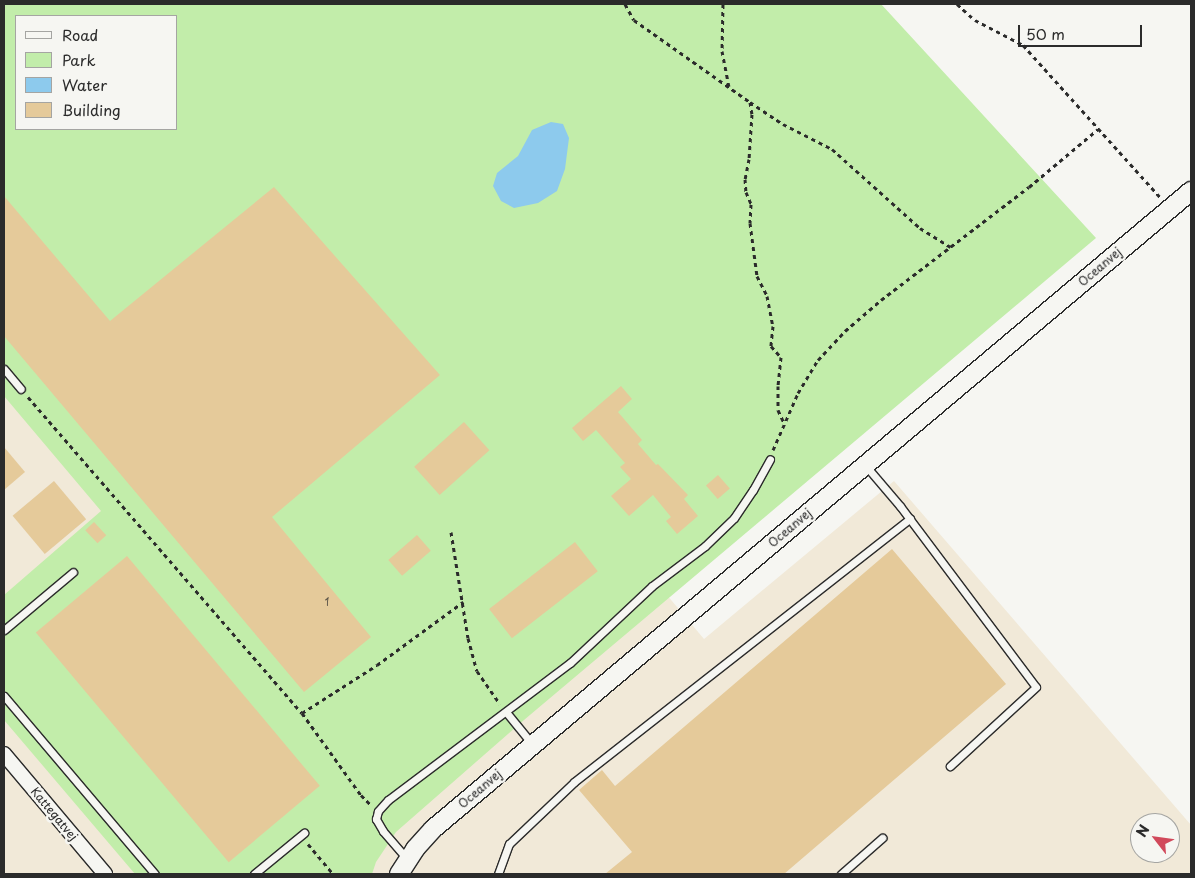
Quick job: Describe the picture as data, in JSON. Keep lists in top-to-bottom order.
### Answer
{
  "streets": {
    "street": ["Oceanvej", "Kattegatvej"]
  },
  "house_numbers": ["1"],
  "legend": [
    "Road",
    "Park",
    "Water",
    "Building"
  ],
  "scale_bar": "50 m",
  "north": "top left"
}
